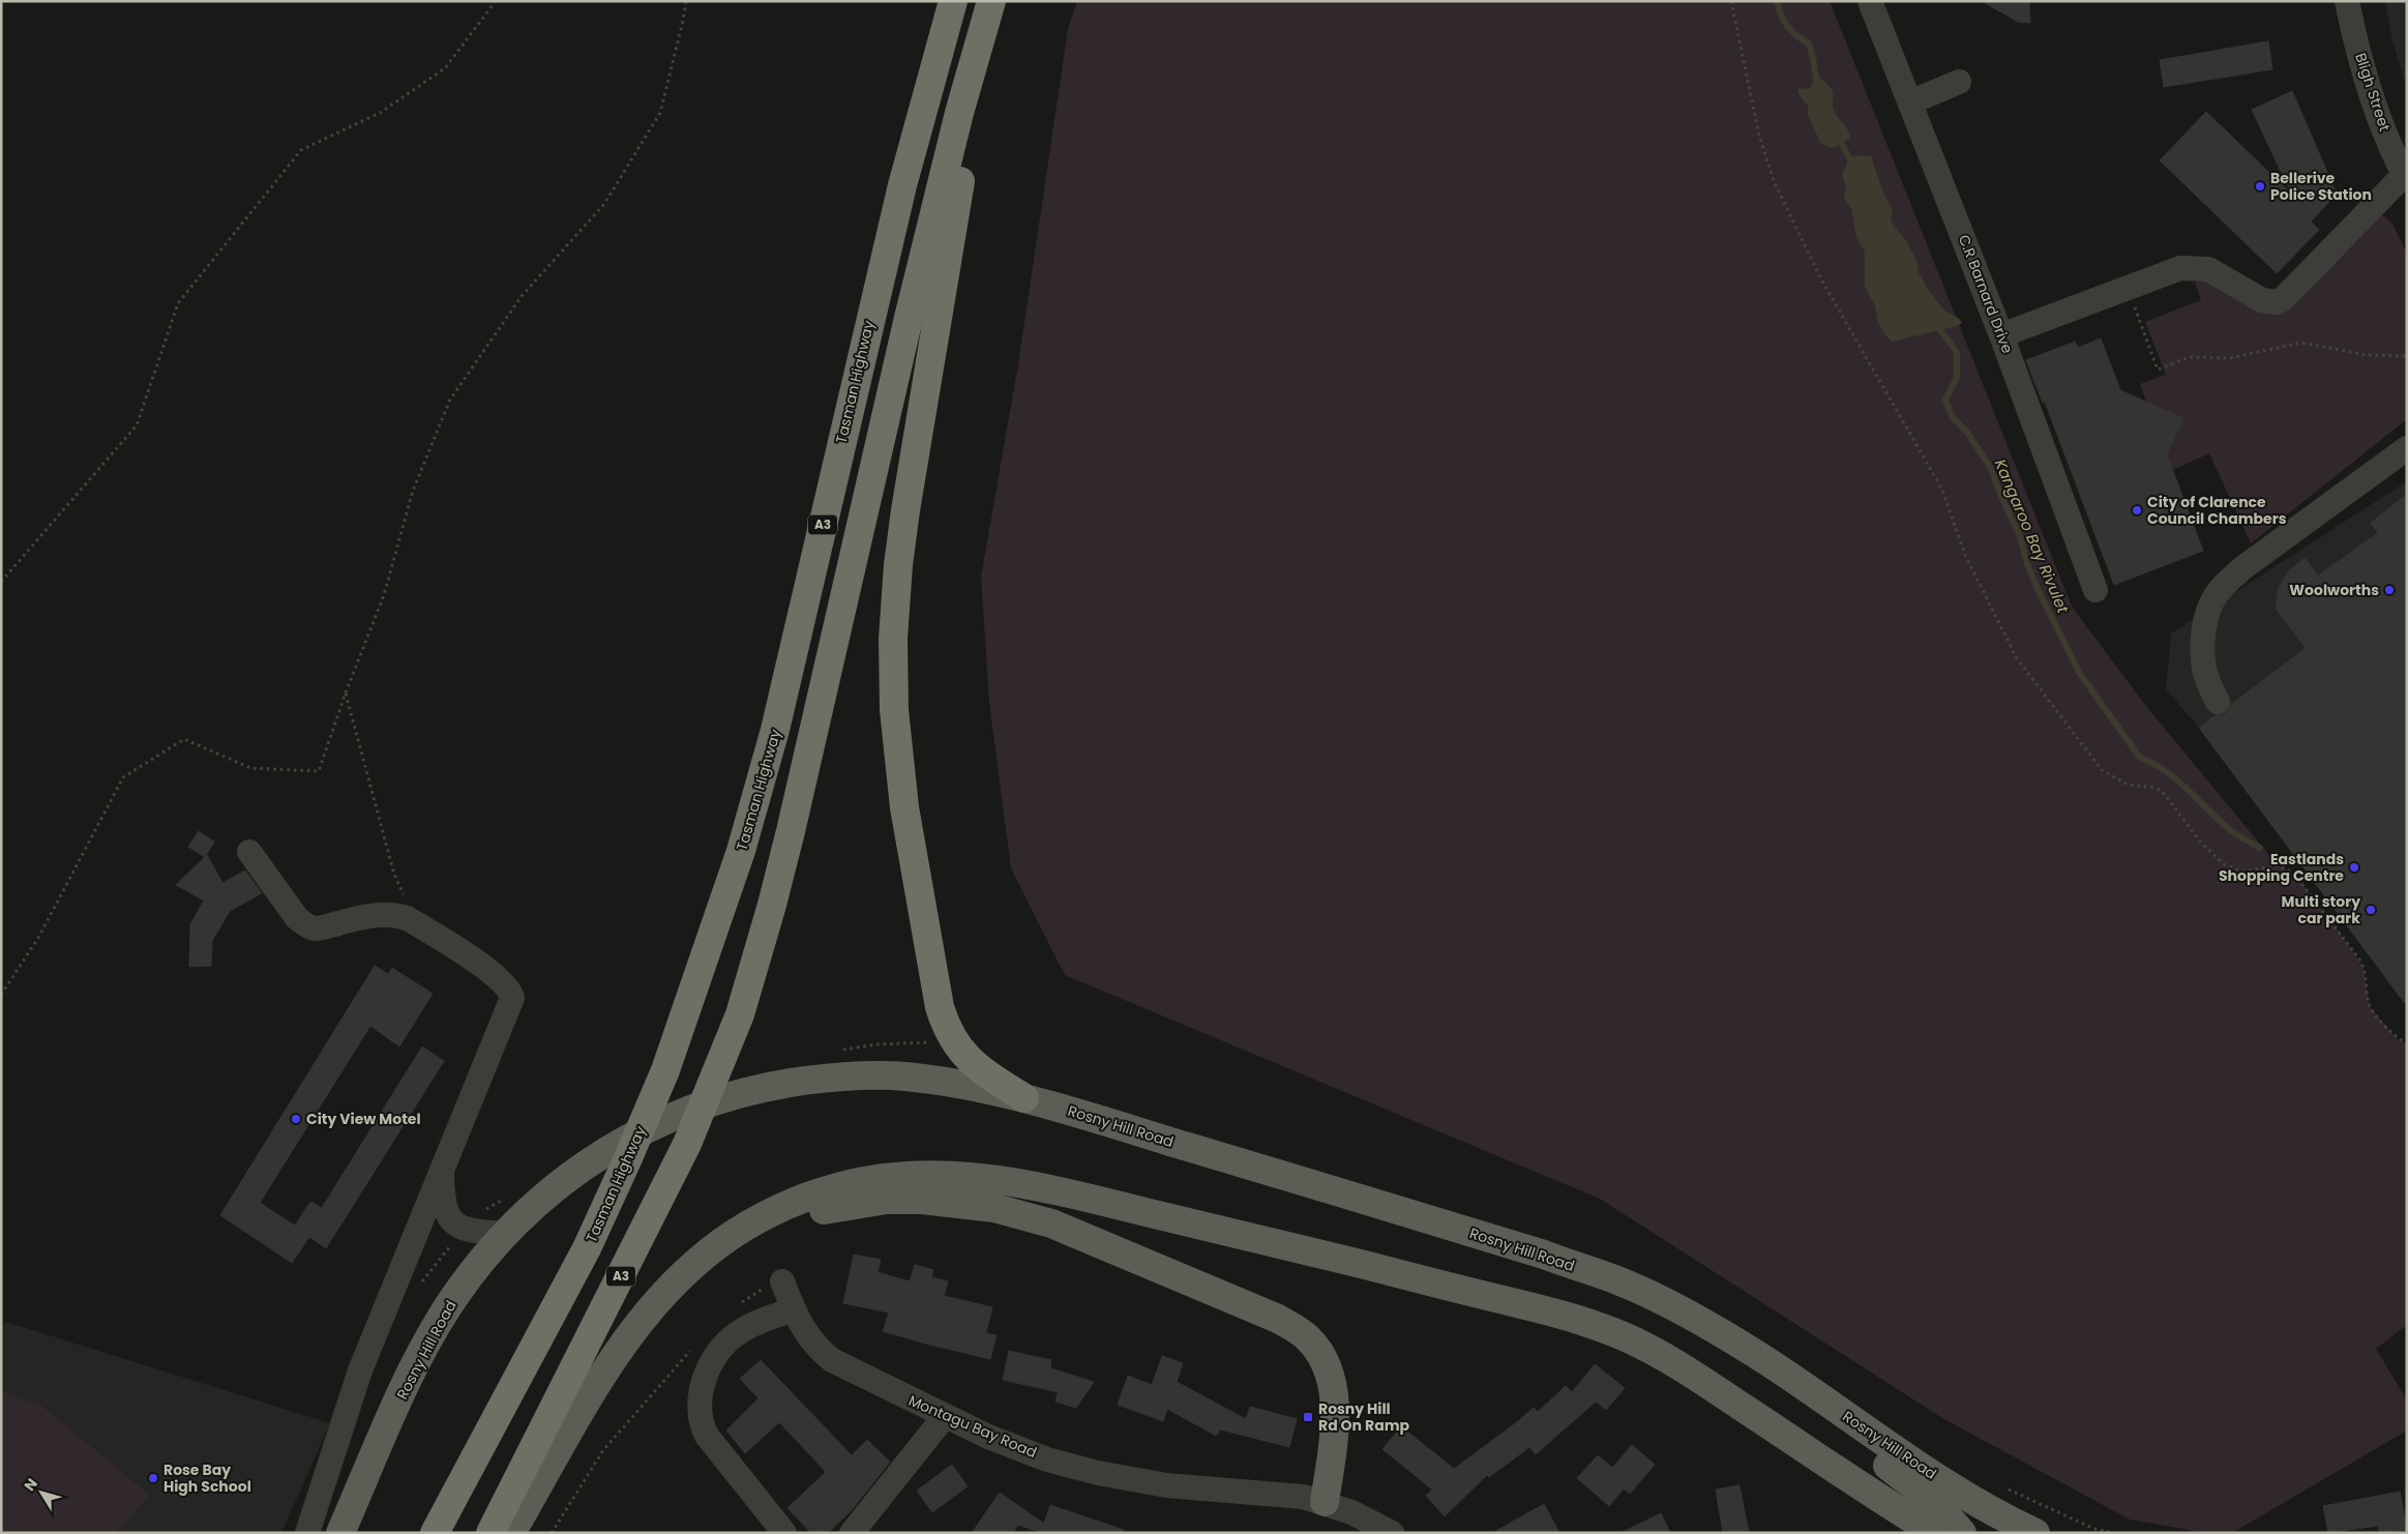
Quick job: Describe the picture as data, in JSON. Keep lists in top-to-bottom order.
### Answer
{
  "streets": {
    "highway": ["Tasman Highway", "A3"],
    "main road": ["Rosny Hill Road"],
    "street": ["Bligh Street", "C.R Barnard Drive", "Montagu Bay Road"]
  },
  "water": ["Kangaroo Bay Rivulet"],
  "places": {
    "other": [
      "Bellerive Police Station",
      "City of Clarence Council Chambers",
      "Woolworths",
      "Eastlands Shopping Centre",
      "Multi story car park",
      "City View Motel",
      "Rose Bay High School"
    ],
    "transit": ["Rosny Hill Rd On Ramp"]
  },
  "north": "top left"
}
